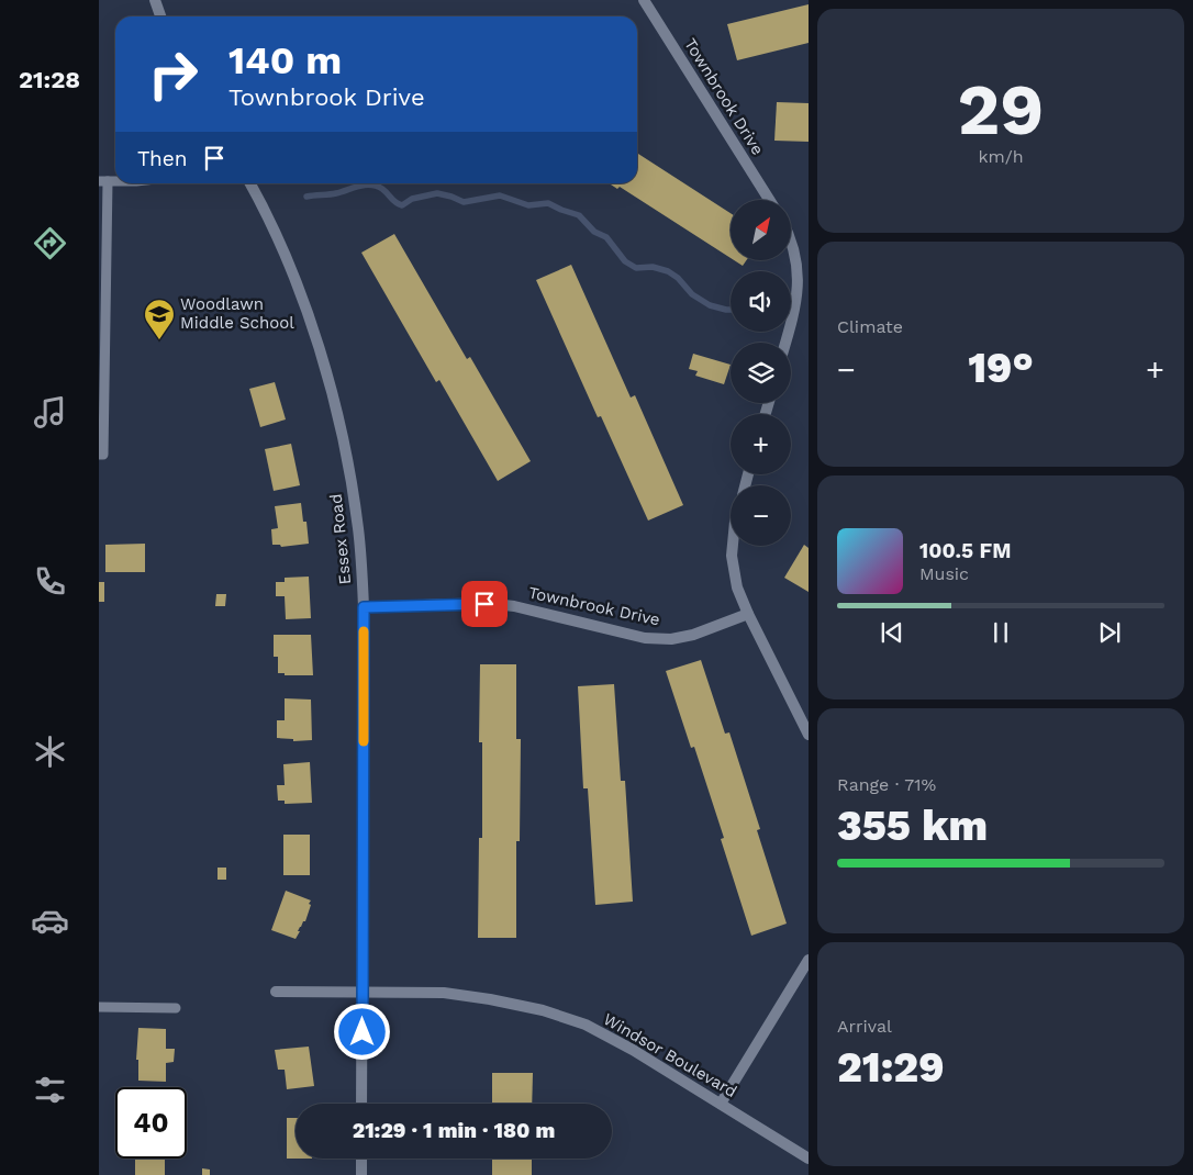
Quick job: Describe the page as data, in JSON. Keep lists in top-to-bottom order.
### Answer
{
  "streets": {
    "street": ["Townbrook Drive", "Essex Road", "Windsor Boulevard"]
  },
  "crossings": [
    ["Townbrook Drive", "Essex Road"],
    ["Essex Road", "Windsor Boulevard"]
  ],
  "places": {
    "school or university": ["Woodlawn Middle School"]
  },
  "north": "top right",
  "page": {
    "tabs": "21:28",
    "tile": [
      ["29", "km/h"],
      "Climate",
      ["Range · 71%", "355 km"],
      ["Arrival", "21:29"]
    ],
    "turn": ["140 m", "Townbrook Drive"],
    "then": "Then",
    "map_buttons": ["+", "−"],
    "heat": ["−", "19°", "+"],
    "song": ["100.5 FM", "Music"],
    "limit": "40",
    "trip": "21:29 · 1 min · 180 m"
  }
}
